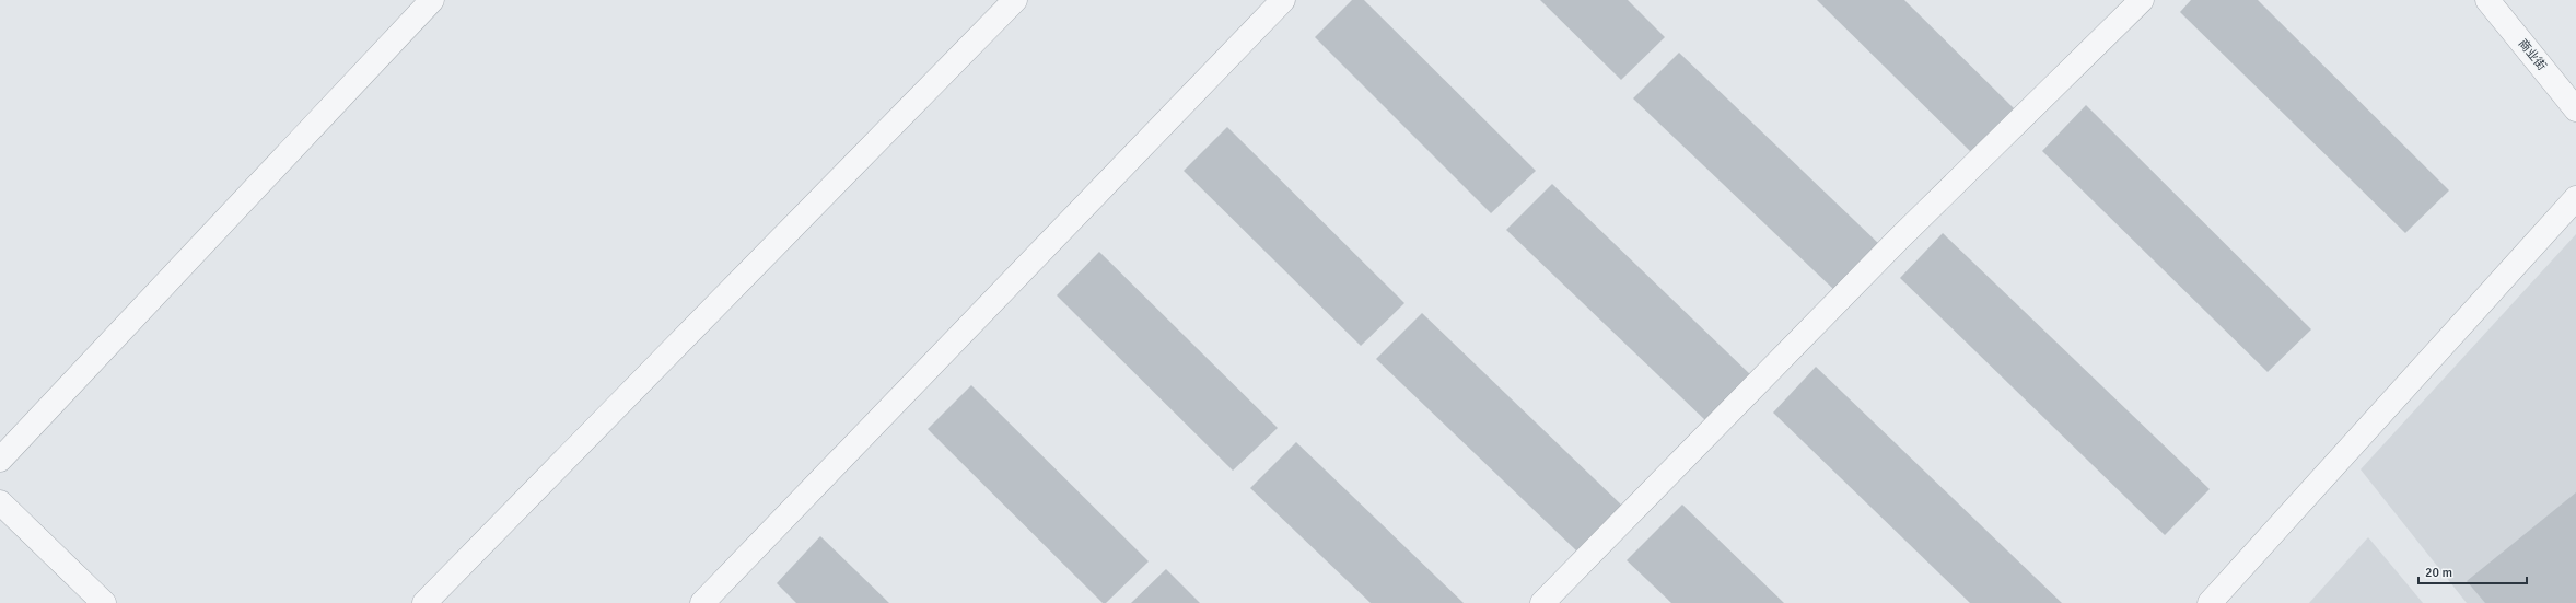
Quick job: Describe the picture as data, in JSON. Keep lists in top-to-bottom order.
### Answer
{
  "streets": {
    "street": ["商业街"]
  },
  "scale_bar": "20 m"
}
